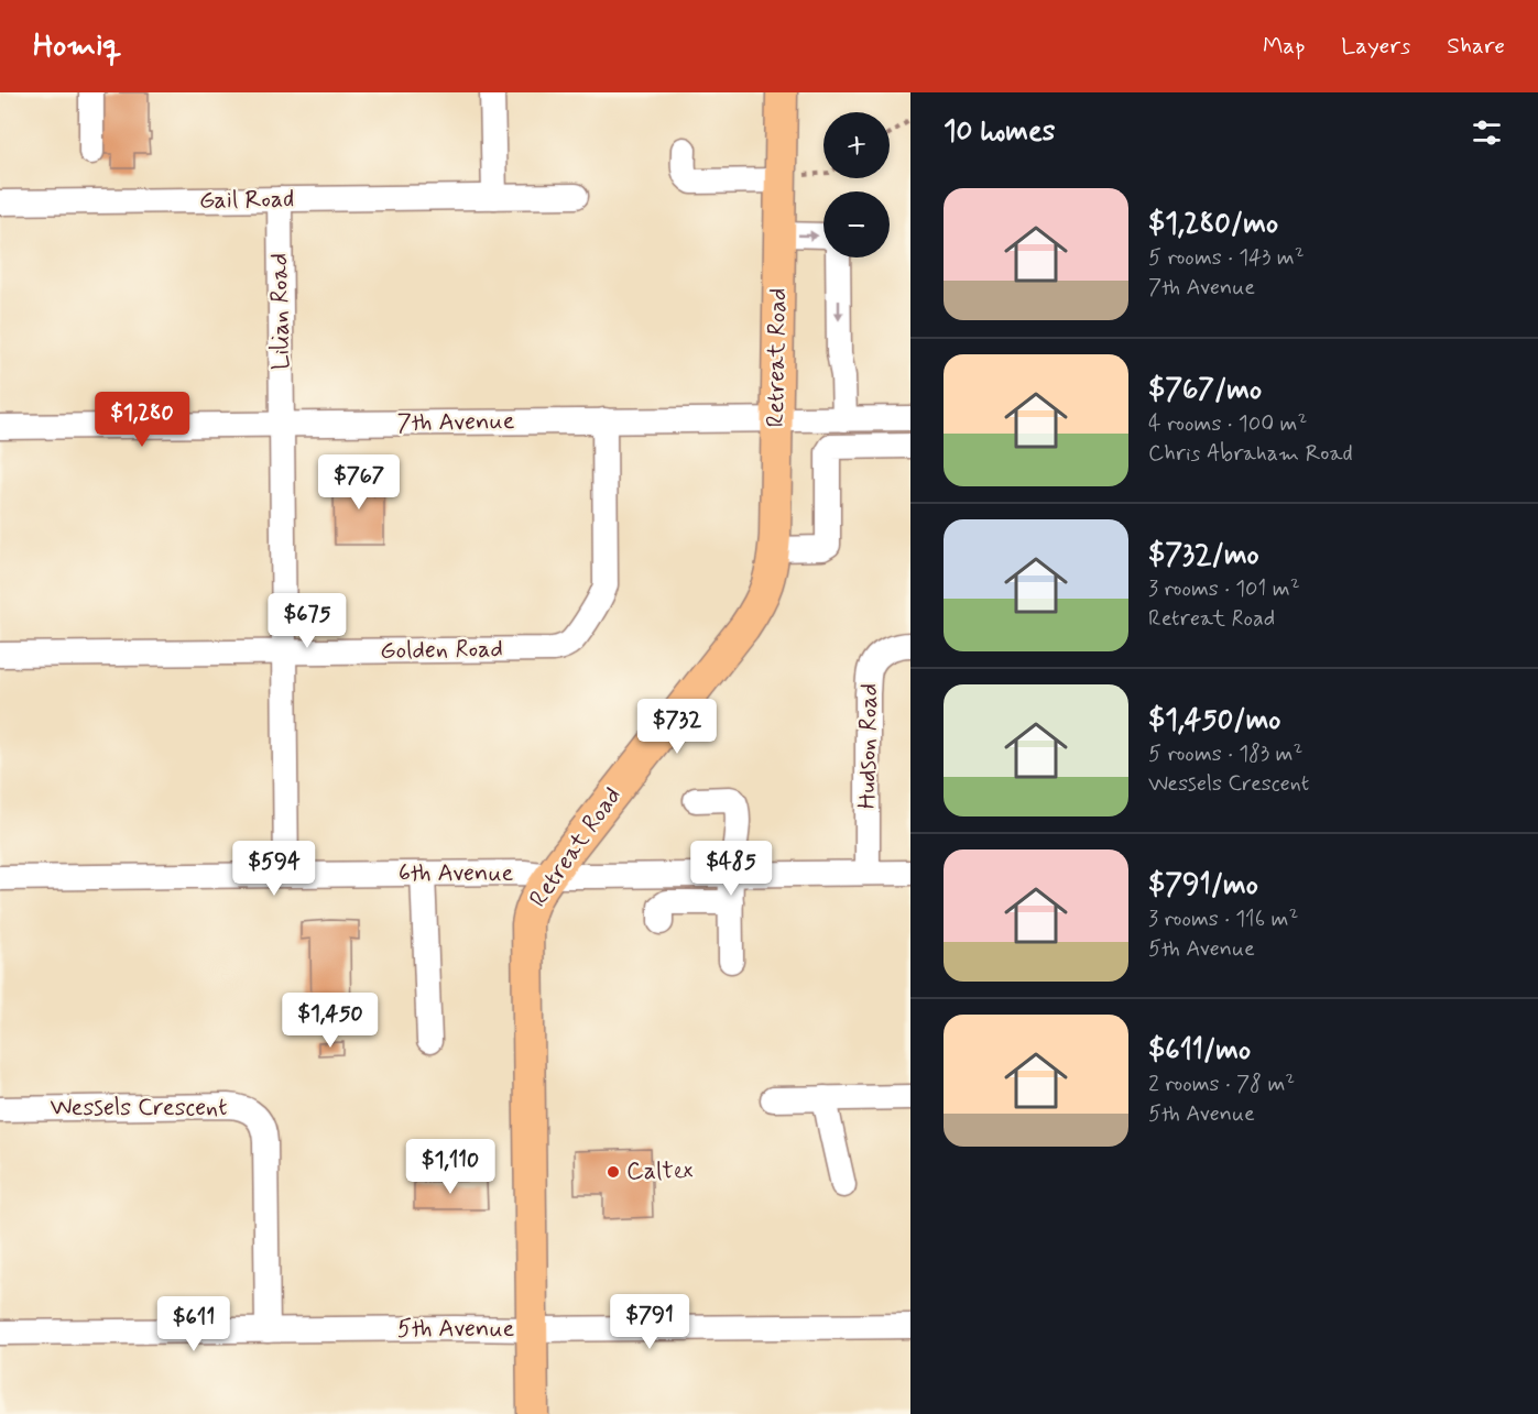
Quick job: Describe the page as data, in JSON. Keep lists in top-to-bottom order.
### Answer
{
  "streets": {
    "main road": ["Retreat Road"],
    "street": [
      "Gail Road",
      "Lilian Road",
      "7th Avenue",
      "Golden Road",
      "Hudson Road",
      "6th Avenue",
      "Wessels Crescent",
      "5th Avenue"
    ]
  },
  "crossings": [
    ["Gail Road", "Lilian Road"],
    ["Lilian Road", "7th Avenue"],
    ["Lilian Road", "Golden Road"],
    ["Lilian Road", "6th Avenue"],
    ["Retreat Road", "7th Avenue"],
    ["Retreat Road", "6th Avenue"],
    ["Retreat Road", "5th Avenue"],
    ["7th Avenue", "Golden Road"],
    ["Hudson Road", "6th Avenue"],
    ["Wessels Crescent", "5th Avenue"]
  ],
  "places": ["Caltex"],
  "page": {
    "header": "Homiq",
    "nav": ["Map", "Layers", "Share"],
    "heading": "10 homes",
    "map_buttons": ["+", "−"],
    "list": [
      {
        "name": "$1,280/mo",
        "note": "5 rooms · 143 m² · 7th Avenue"
      },
      {
        "name": "$767/mo",
        "note": "4 rooms · 100 m² · Chris Abraham Road"
      },
      {
        "name": "$732/mo",
        "note": "3 rooms · 101 m² · Retreat Road"
      },
      {
        "name": "$1,450/mo",
        "note": "5 rooms · 183 m² · Wessels Crescent"
      },
      {
        "name": "$791/mo",
        "note": "3 rooms · 116 m² · 5th Avenue"
      },
      {
        "name": "$611/mo",
        "note": "2 rooms · 78 m² · 5th Avenue"
      }
    ],
    "price": [
      "$1,280",
      "$767",
      "$675",
      "$732",
      "$594",
      "$485",
      "$1,450",
      "$1,110",
      "$791",
      "$611"
    ]
  }
}
